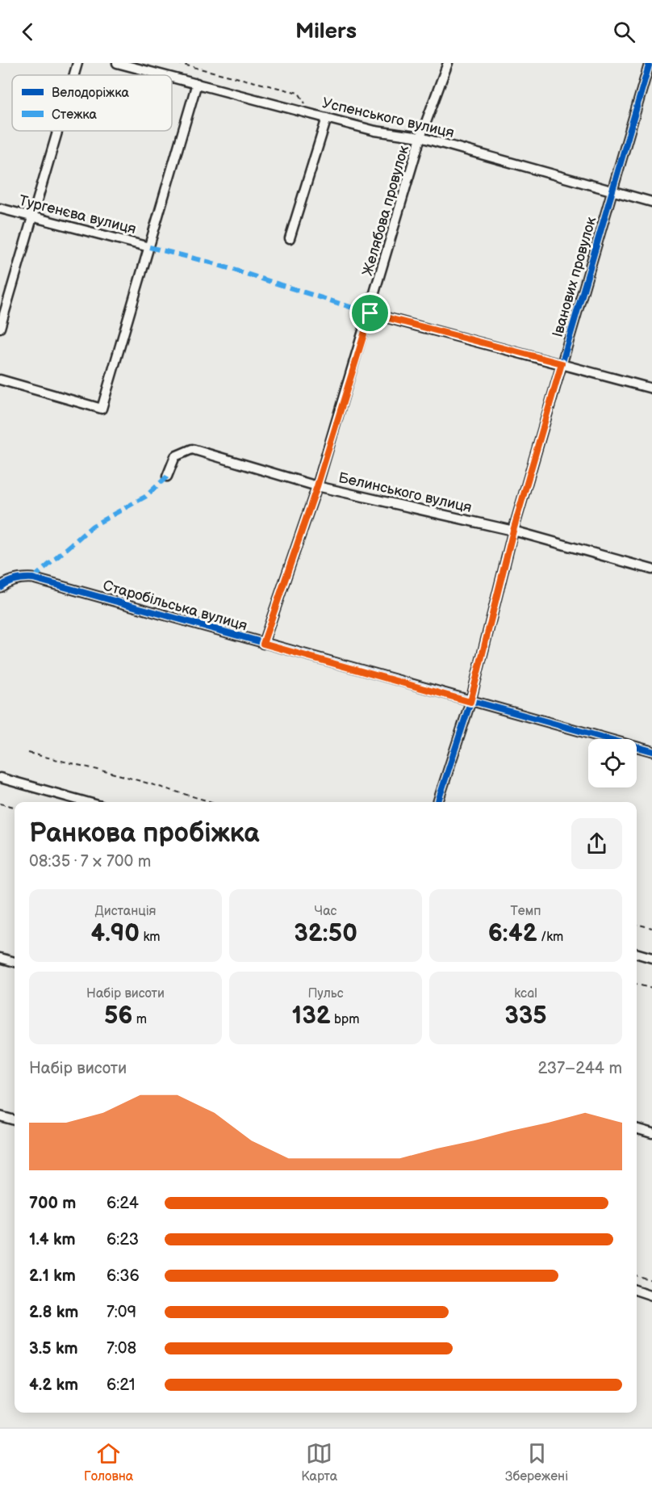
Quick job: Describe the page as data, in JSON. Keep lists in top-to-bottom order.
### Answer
{
  "streets": {
    "street": [
      "Успенського вулиця",
      "Желябова провулок",
      "Тургенєва вулиця",
      "Іванових провулок",
      "Белинського вулиця",
      "Старобільська вулиця"
    ]
  },
  "crossings": [
    ["Успенського вулиця", "Желябова провулок"],
    ["Успенського вулиця", "Іванових провулок"],
    ["Желябова провулок", "Белинського вулиця"],
    ["Желябова провулок", "Старобільська вулиця"],
    ["Іванових провулок", "Белинського вулиця"],
    ["Іванових провулок", "Старобільська вулиця"]
  ],
  "legend": ["Велодоріжка", "Стежка"],
  "page": {
    "header": "Milers",
    "heading": ["Ранкова пробіжка", "08:35 · 7 × 700 m"],
    "stats": [
      ["Дистанція", "4.90 km"],
      ["Час", "32:50"],
      ["Темп", "6:42 /km"],
      ["Набір висоти", "56 m"],
      ["Пульс", "132 bpm"],
      ["kcal", "335"]
    ],
    "chart": ["Набір висоти", "237–244 m"],
    "list": [
      {
        "name": "700 m",
        "note": "6:24"
      },
      {
        "name": "1.4 km",
        "note": "6:23"
      },
      {
        "name": "2.1 km",
        "note": "6:36"
      },
      {
        "name": "2.8 km",
        "note": "7:09"
      },
      {
        "name": "3.5 km",
        "note": "7:08"
      },
      {
        "name": "4.2 km",
        "note": "6:21"
      }
    ],
    "tabs": ["Головна", "Карта", "Збережені"]
  }
}
